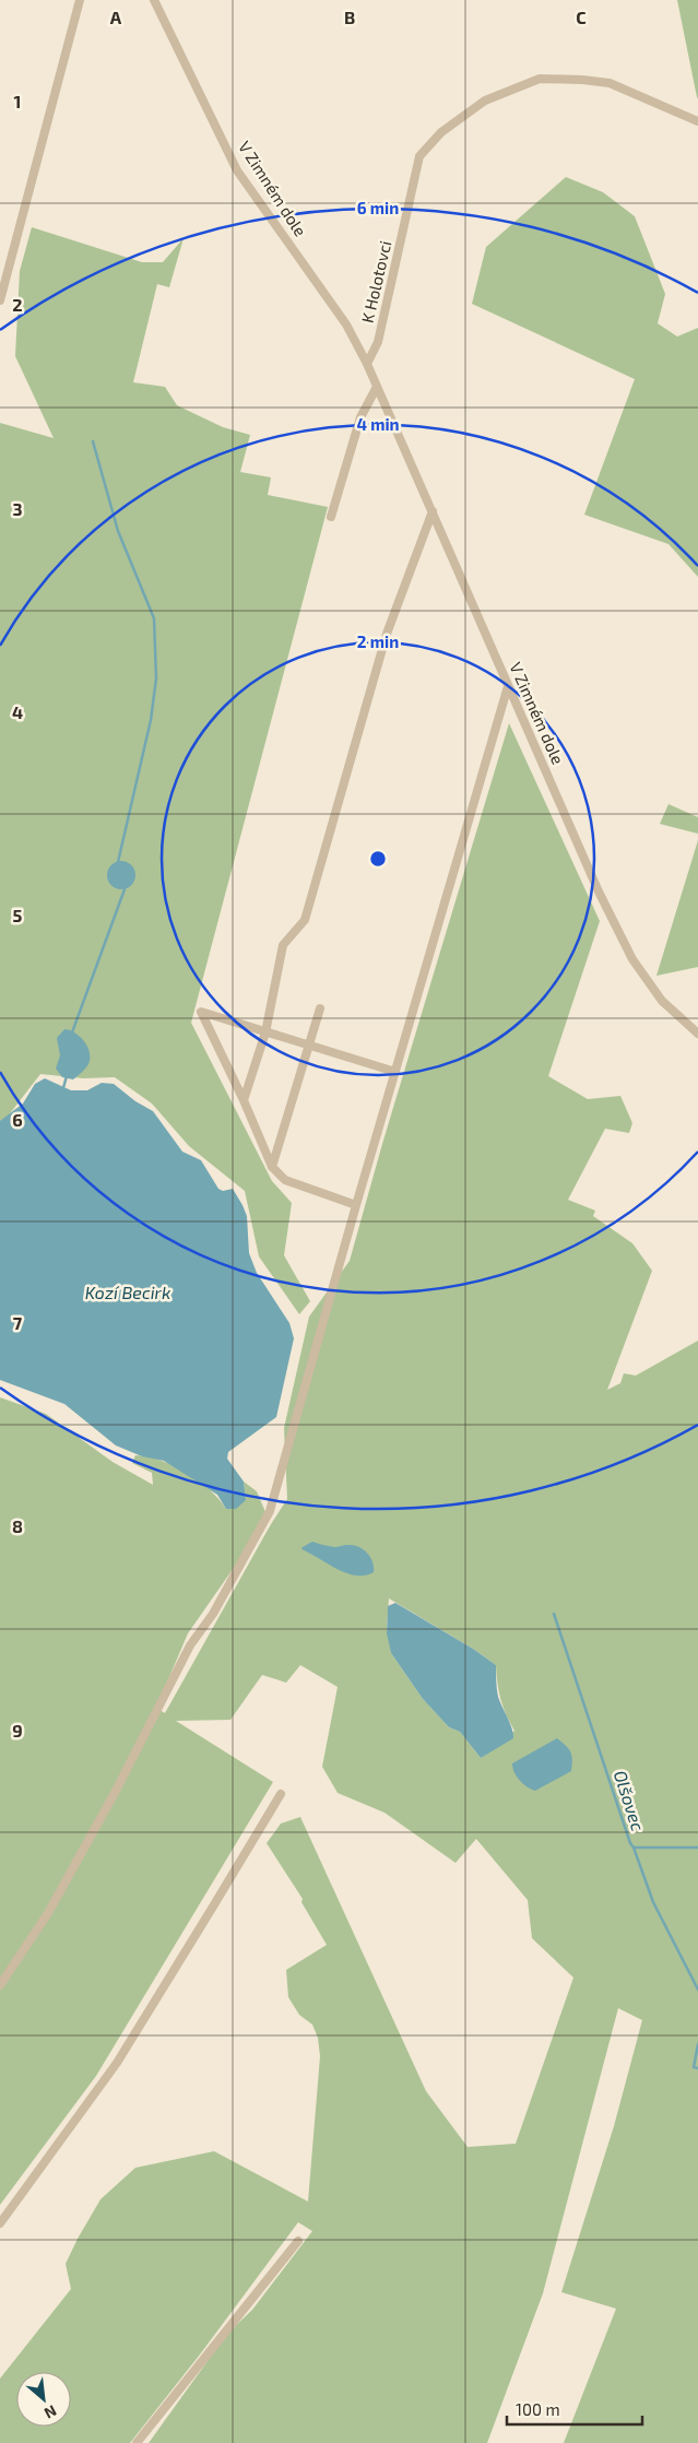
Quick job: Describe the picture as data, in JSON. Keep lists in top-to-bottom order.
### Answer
{
  "streets": {
    "street": ["V Zimném dole", "K Holotovci"]
  },
  "crossings": [
    ["V Zimném dole", "K Holotovci"]
  ],
  "water": ["Kozí Becirk", "Olšovec"],
  "scale_bar": "100 m",
  "north": "bottom right",
  "grid": {
    "columns": ["A", "B", "C"],
    "rows": [
      "1",
      "2",
      "3",
      "4",
      "5",
      "6",
      "7",
      "8",
      "9"
    ]
  },
  "rings": ["6 min", "4 min", "2 min"]
}
